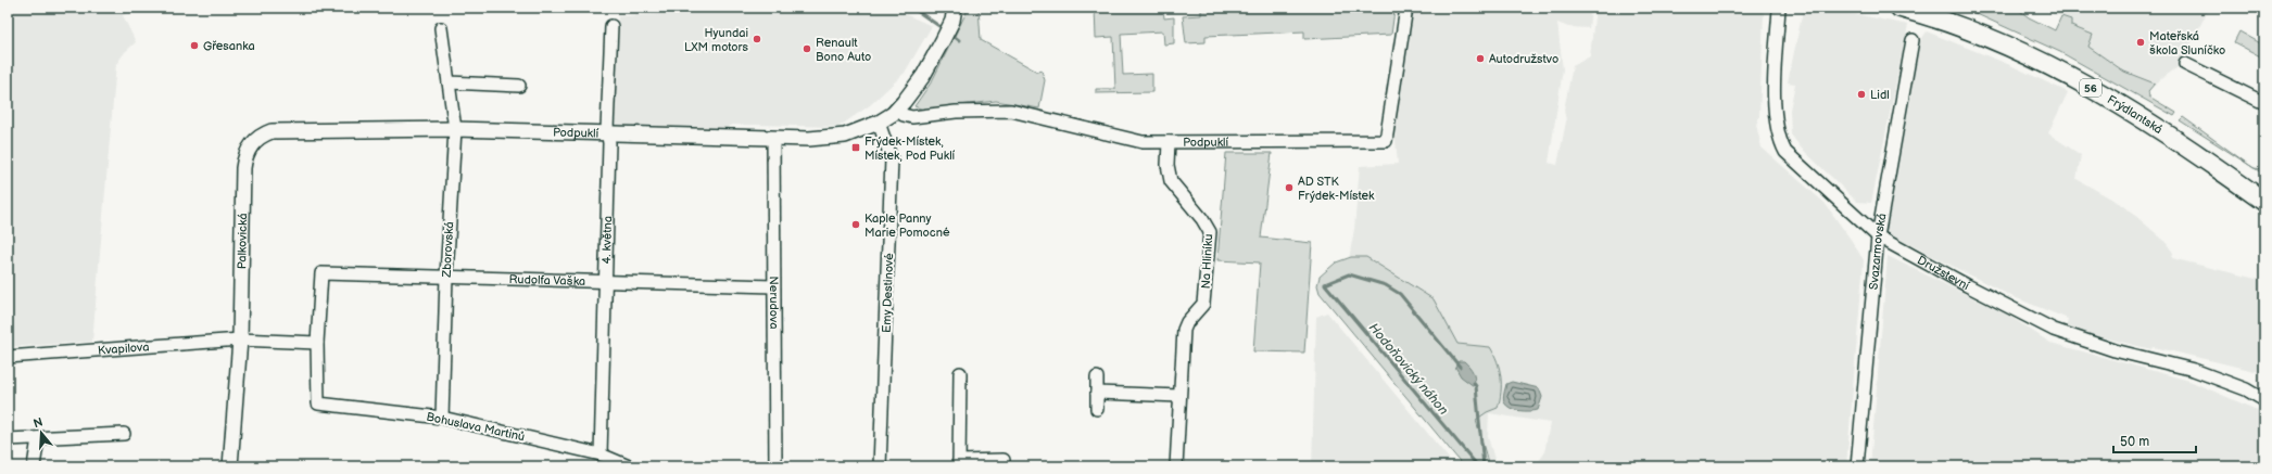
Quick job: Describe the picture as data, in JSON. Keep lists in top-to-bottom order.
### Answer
{
  "streets": {
    "main road": ["56", "Frýdlantská"],
    "street": [
      "Podpuklí",
      "4. května",
      "Palkovická",
      "Zborovská",
      "Svazarmovská",
      "Na Hliníku",
      "Družstevní",
      "Rudolfa Vaška",
      "Emy Destinové",
      "Nerudova",
      "Kvapilova",
      "Bohuslava Martinů"
    ]
  },
  "crossings": [
    ["Podpuklí", "4. května"],
    ["Podpuklí", "Palkovická"],
    ["Podpuklí", "Zborovská"],
    ["Podpuklí", "Na Hliníku"],
    ["Podpuklí", "Emy Destinové"],
    ["Podpuklí", "Nerudova"],
    ["4. května", "Rudolfa Vaška"],
    ["4. května", "Bohuslava Martinů"],
    ["Palkovická", "Kvapilova"],
    ["Zborovská", "Rudolfa Vaška"],
    ["Zborovská", "Bohuslava Martinů"],
    ["Svazarmovská", "Družstevní"],
    ["Rudolfa Vaška", "Nerudova"],
    ["Rudolfa Vaška", "Bohuslava Martinů"]
  ],
  "water": ["Hodoňovický náhon"],
  "places": {
    "other": [
      "Hyundai LXM motors",
      "Mateřská škola Sluníčko",
      "Gřesanka",
      "Renault Bono Auto",
      "Autodružstvo",
      "Lidl",
      "AD STK Frýdek-Místek",
      "Kaple Panny Marie Pomocné"
    ],
    "transit": ["Frýdek-Místek, Místek, Pod Puklí"]
  },
  "scale_bar": "50 m",
  "north": "top"
}
